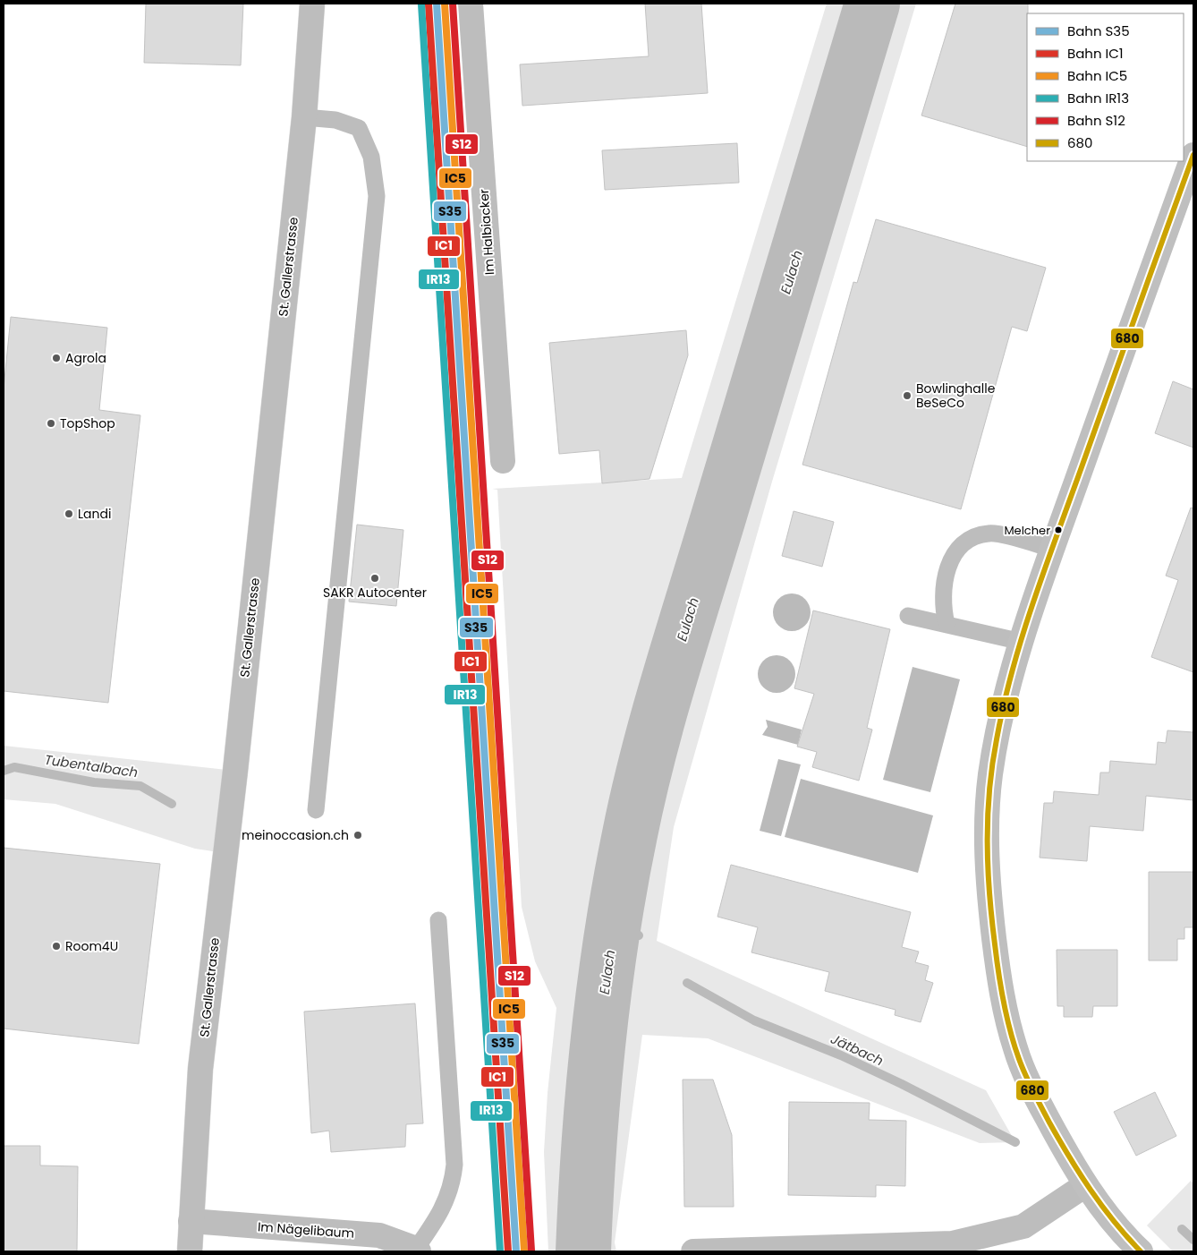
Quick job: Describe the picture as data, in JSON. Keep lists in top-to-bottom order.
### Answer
{
  "streets": {
    "main road": ["Im Halbiacker", "St. Gallerstrasse", "Im Nägelibaum"]
  },
  "crossings": [
    ["St. Gallerstrasse", "Im Nägelibaum"]
  ],
  "water": ["Eulach", "Tubentalbach", "Jätbach"],
  "places": [
    "Agrola",
    "Bowlinghalle BeSeCo",
    "TopShop",
    "Landi",
    "Melcher",
    "SAKR Autocenter",
    "meinoccasion.ch",
    "Room4U"
  ],
  "lines": [
    "rail line S35",
    "rail line IC5",
    "rail line S12",
    "rail line IC1",
    "rail line IR13",
    "transit line 680"
  ],
  "legend": [
    "Bahn S35",
    "Bahn IC1",
    "Bahn IC5",
    "Bahn IR13",
    "Bahn S12",
    "680"
  ]
}
